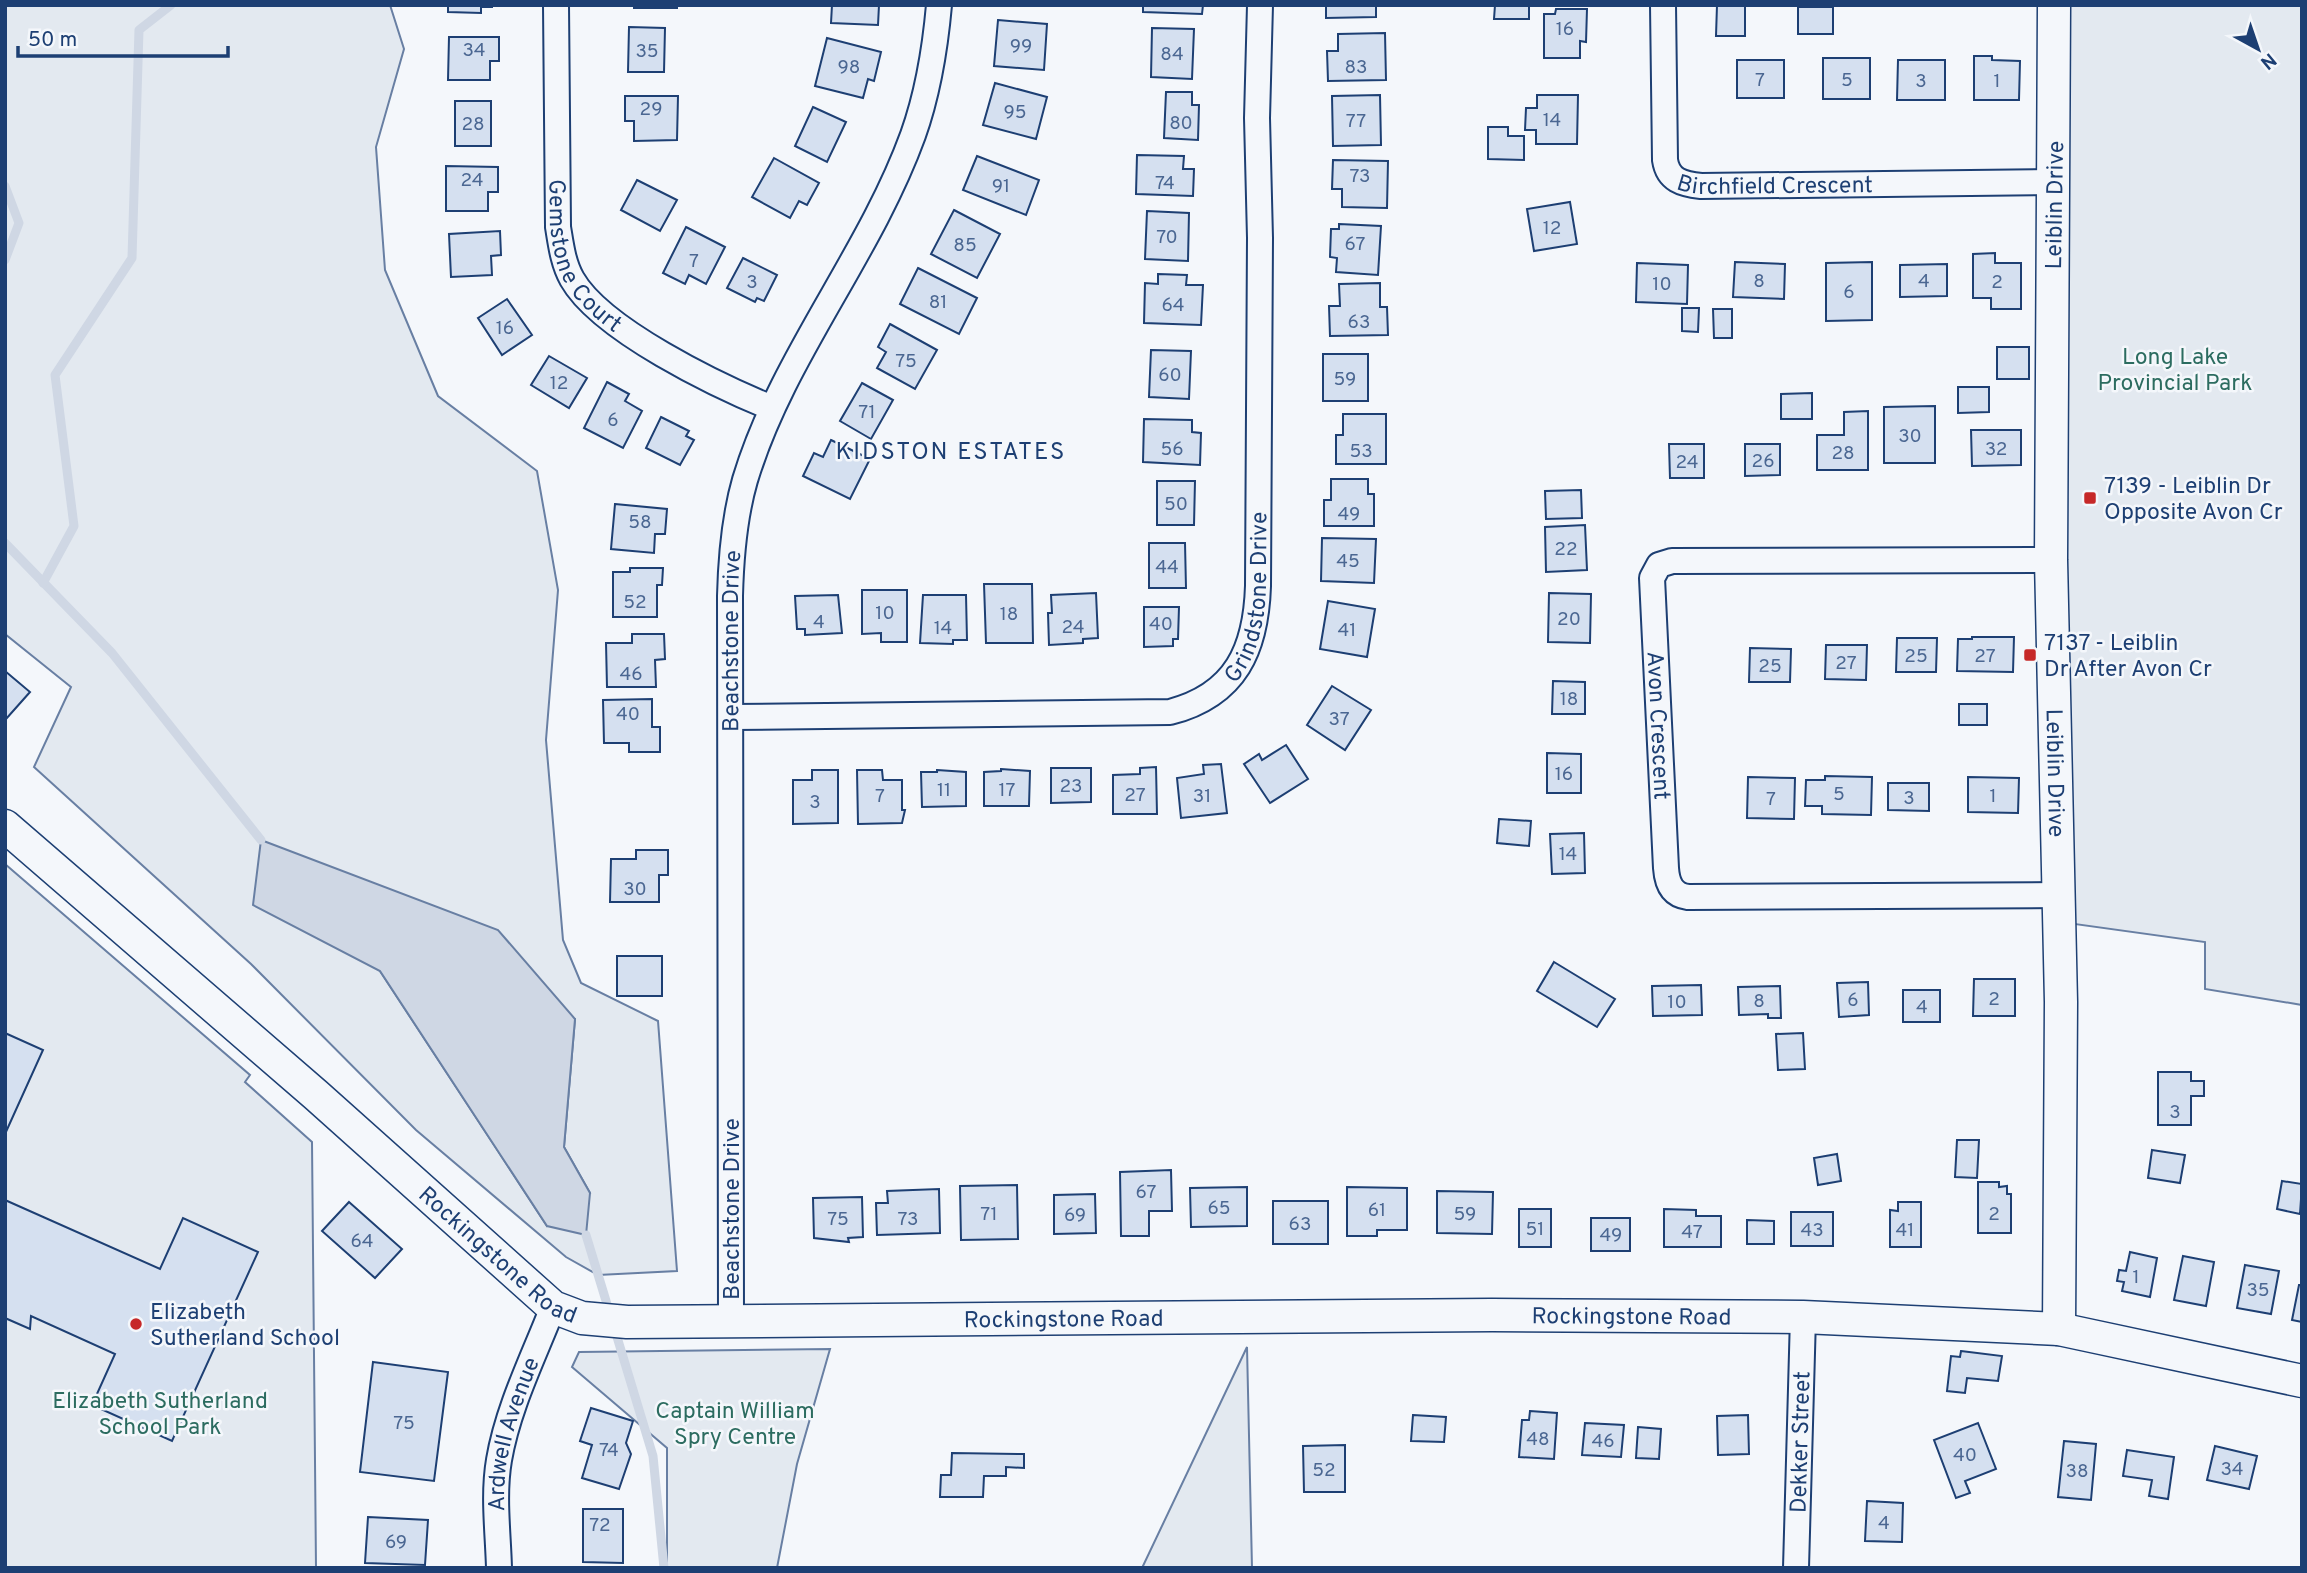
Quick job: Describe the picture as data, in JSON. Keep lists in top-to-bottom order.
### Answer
{
  "streets": {
    "street": [
      "Birchfield Crescent",
      "Leiblin Drive",
      "Gemstone Court",
      "Grindstone Drive",
      "Beachstone Drive",
      "Avon Crescent",
      "Rockingstone Road",
      "Ardwell Avenue",
      "Dekker Street"
    ]
  },
  "crossings": [
    ["Birchfield Crescent", "Leiblin Drive"],
    ["Leiblin Drive", "Avon Crescent"],
    ["Leiblin Drive", "Rockingstone Road"],
    ["Gemstone Court", "Beachstone Drive"],
    ["Grindstone Drive", "Beachstone Drive"],
    ["Beachstone Drive", "Rockingstone Road"],
    ["Rockingstone Road", "Ardwell Avenue"],
    ["Rockingstone Road", "Dekker Street"]
  ],
  "districts": ["KIDSTON ESTATES"],
  "parks": ["Long Lake Provincial Park", "Elizabeth Sutherland School Park", "Captain William Spry Centre"],
  "places": {
    "transit": ["7139 - Leiblin Dr Opposite Avon Cr", "7137 - Leiblin Dr After Avon Cr"],
    "other": ["Elizabeth Sutherland School"]
  },
  "house_numbers": [
    "16",
    "99",
    "34",
    "35",
    "84",
    "98",
    "83",
    "7",
    "5",
    "3",
    "1",
    "29",
    "95",
    "14",
    "77",
    "80",
    "28",
    "73",
    "24",
    "74",
    "91",
    "12",
    "70",
    "67",
    "85",
    "7",
    "8",
    "4",
    "3",
    "2",
    "10",
    "6",
    "81",
    "64",
    "63",
    "16",
    "75",
    "60",
    "59",
    "12",
    "71",
    "6",
    "30",
    "56",
    "32",
    "53",
    "28",
    "26",
    "24",
    "50",
    "49",
    "58",
    "22",
    "45",
    "44",
    "52",
    "10",
    "18",
    "20",
    "4",
    "40",
    "24",
    "14",
    "41",
    "25",
    "27",
    "27",
    "25",
    "46",
    "18",
    "40",
    "37",
    "16",
    "23",
    "11",
    "17",
    "5",
    "27",
    "7",
    "31",
    "1",
    "3",
    "7",
    "3",
    "14",
    "30",
    "2",
    "6",
    "8",
    "10",
    "4",
    "3",
    "67",
    "65",
    "61",
    "71",
    "59",
    "2",
    "69",
    "75",
    "73",
    "63",
    "51",
    "43",
    "41",
    "47",
    "49",
    "64",
    "1",
    "35",
    "75",
    "48",
    "46",
    "74",
    "40",
    "34",
    "52",
    "38",
    "4",
    "72",
    "69"
  ],
  "scale_bar": "50 m",
  "north": "bottom right"
}
